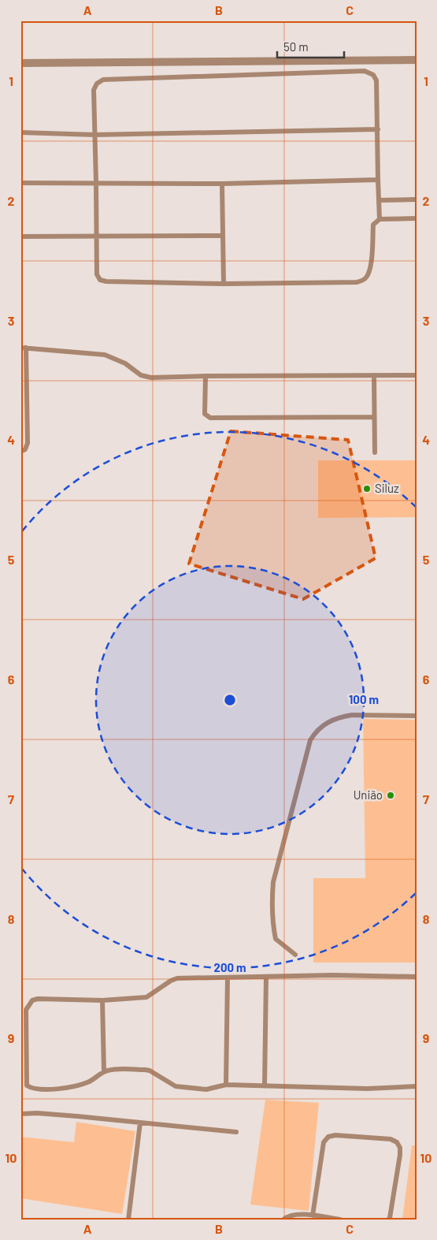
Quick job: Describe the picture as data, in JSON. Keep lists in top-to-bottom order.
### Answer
{
  "places": ["Siluz", "União"],
  "scale_bar": "50 m",
  "grid": {
    "columns": ["A", "B", "C"],
    "rows": [
      "1",
      "2",
      "3",
      "4",
      "5",
      "6",
      "7",
      "8",
      "9",
      "10"
    ]
  },
  "rings": ["100 m", "200 m"]
}
